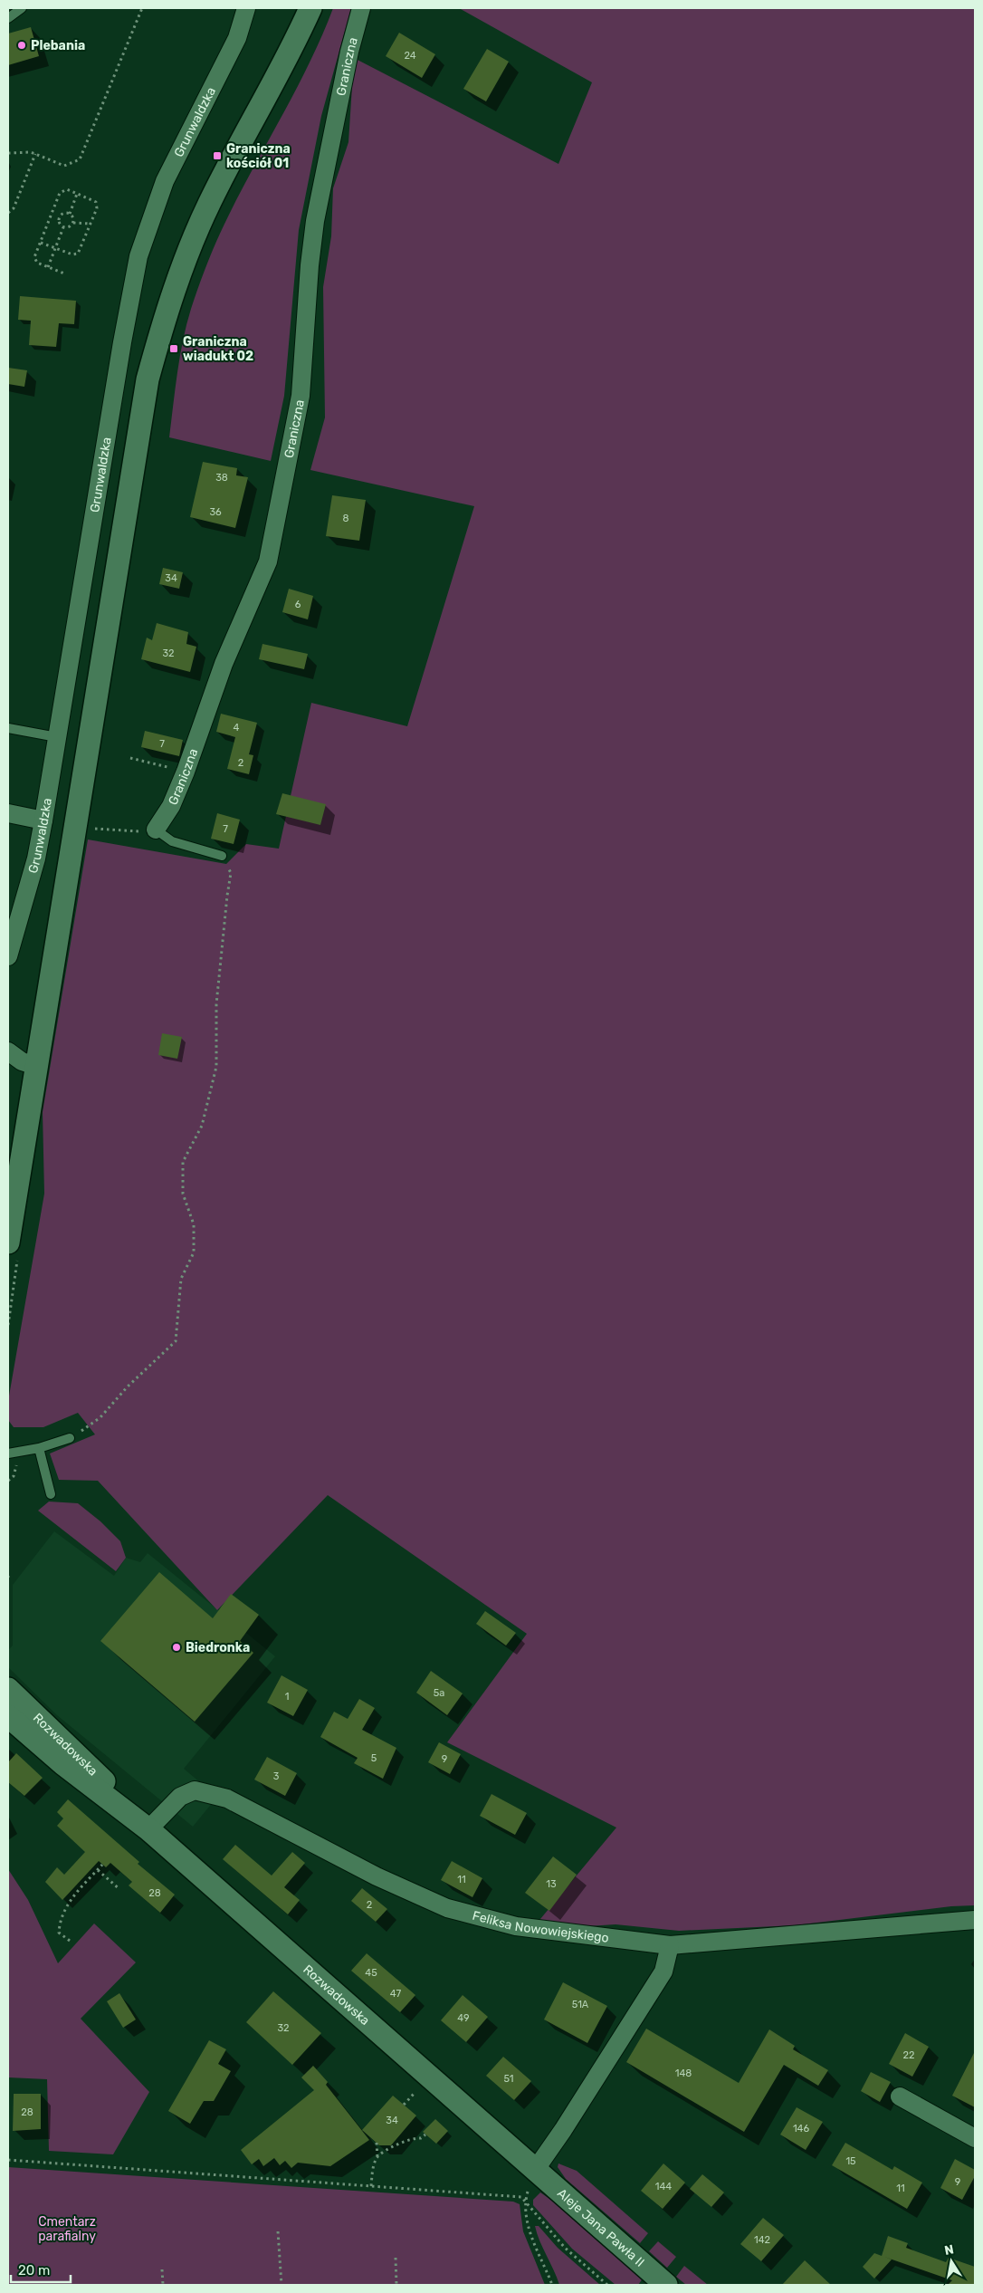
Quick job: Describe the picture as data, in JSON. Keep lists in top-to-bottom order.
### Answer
{
  "streets": {
    "street": [
      "Graniczna",
      "Grunwaldzka",
      "Rozwadowska",
      "Feliksa Nowowiejskiego",
      "Aleje Jana Pawła II"
    ]
  },
  "crossings": [
    ["Rozwadowska", "Feliksa Nowowiejskiego"],
    ["Rozwadowska", "Aleje Jana Pawła II"]
  ],
  "parks": ["Cmentarz parafialny"],
  "places": {
    "other": ["Plebania", "Biedronka"],
    "transit": ["Graniczna kościół 01", "Graniczna wiadukt 02"]
  },
  "house_numbers": [
    "24",
    "38",
    "36",
    "8",
    "34",
    "6",
    "32",
    "4",
    "7",
    "2",
    "7",
    "5a",
    "1",
    "5",
    "9",
    "3",
    "11",
    "13",
    "28",
    "2",
    "45",
    "47",
    "51A",
    "49",
    "32",
    "22",
    "148",
    "51",
    "28",
    "34",
    "146",
    "15",
    "9",
    "144",
    "11",
    "142"
  ],
  "scale_bar": "20 m",
  "north": "top"
}
